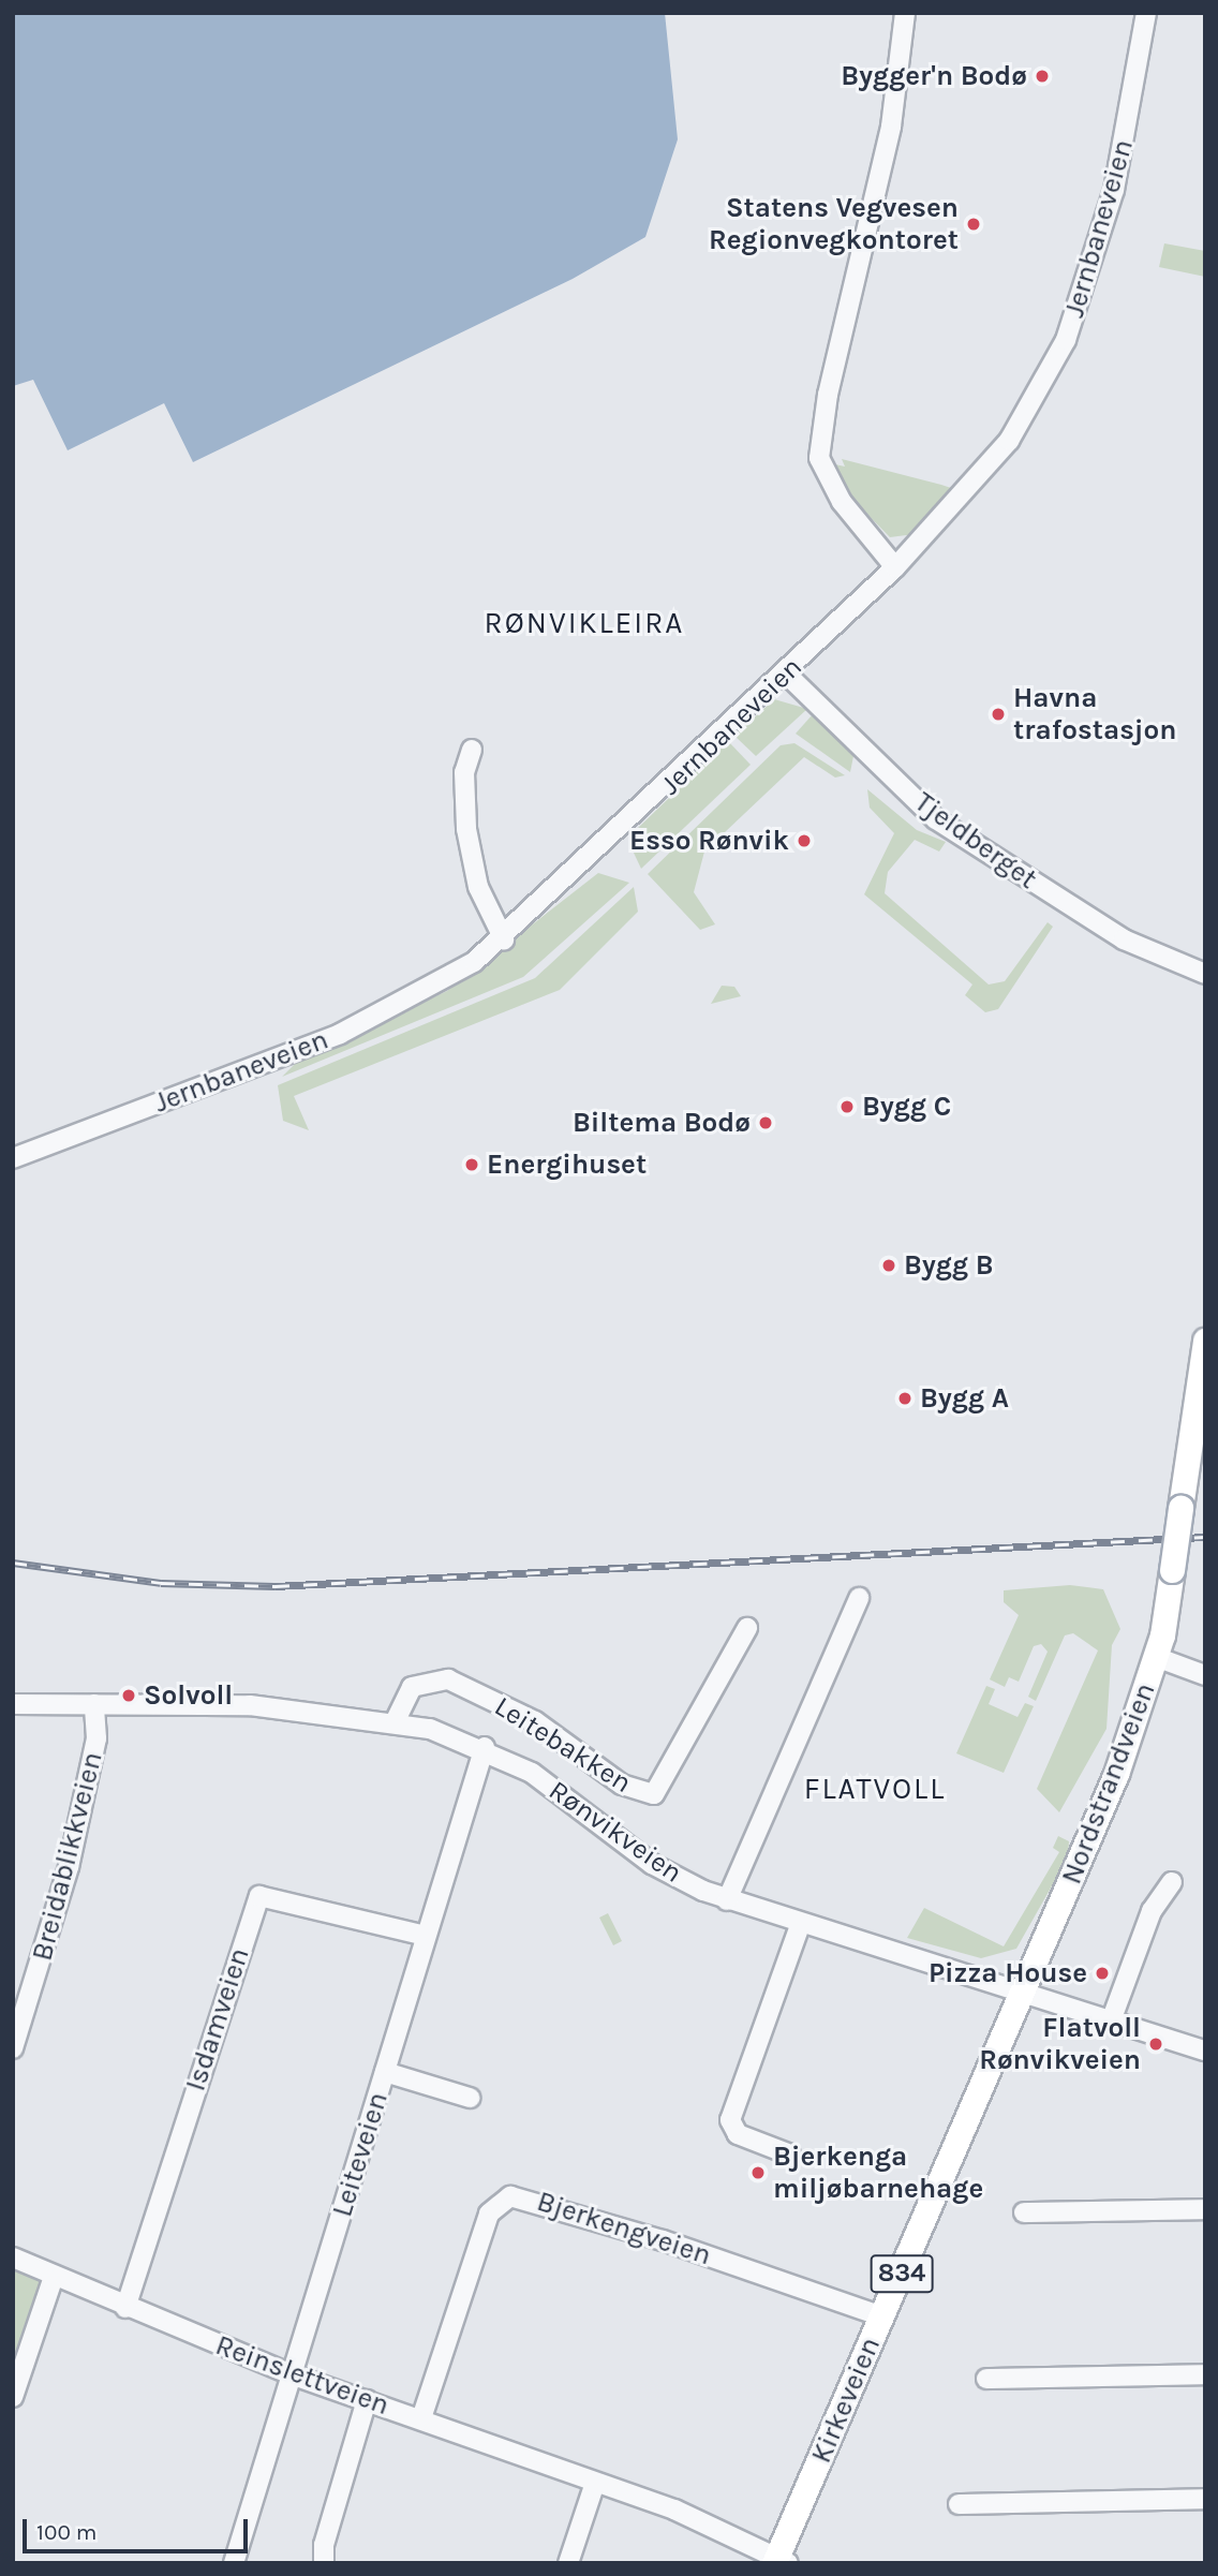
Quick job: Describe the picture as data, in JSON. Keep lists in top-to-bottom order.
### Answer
{
  "streets": {
    "main road": ["Nordstrandveien", "834", "Kirkeveien"],
    "street": [
      "Jernbaneveien",
      "Tjeldberget",
      "Leitebakken",
      "Rønvikveien",
      "Breidablikkveien",
      "Isdamveien",
      "Leiteveien",
      "Bjerkengveien",
      "Reinslettveien"
    ]
  },
  "crossings": [
    ["Jernbaneveien", "Tjeldberget"],
    ["Leitebakken", "Rønvikveien"],
    ["Nordstrandveien", "Rønvikveien"],
    ["Nordstrandveien", "Kirkeveien"],
    ["Rønvikveien", "Breidablikkveien"],
    ["Rønvikveien", "Leiteveien"],
    ["Rønvikveien", "Kirkeveien"],
    ["Isdamveien", "Leiteveien"],
    ["Isdamveien", "Reinslettveien"],
    ["Leiteveien", "Reinslettveien"],
    ["Bjerkengveien", "Reinslettveien"],
    ["Bjerkengveien", "Kirkeveien"],
    ["Reinslettveien", "Kirkeveien"]
  ],
  "districts": ["RØNVIKLEIRA", "FLATVOLL"],
  "places": [
    "Bygger'n Bodø",
    "Statens Vegvesen Regionvegkontoret",
    "Havna trafostasjon",
    "Esso Rønvik",
    "Bygg C",
    "Biltema Bodø",
    "Energihuset",
    "Bygg B",
    "Bygg A",
    "Solvoll",
    "Pizza House",
    "Flatvoll Rønvikveien",
    "Bjerkenga miljøbarnehage"
  ],
  "scale_bar": "100 m"
}
